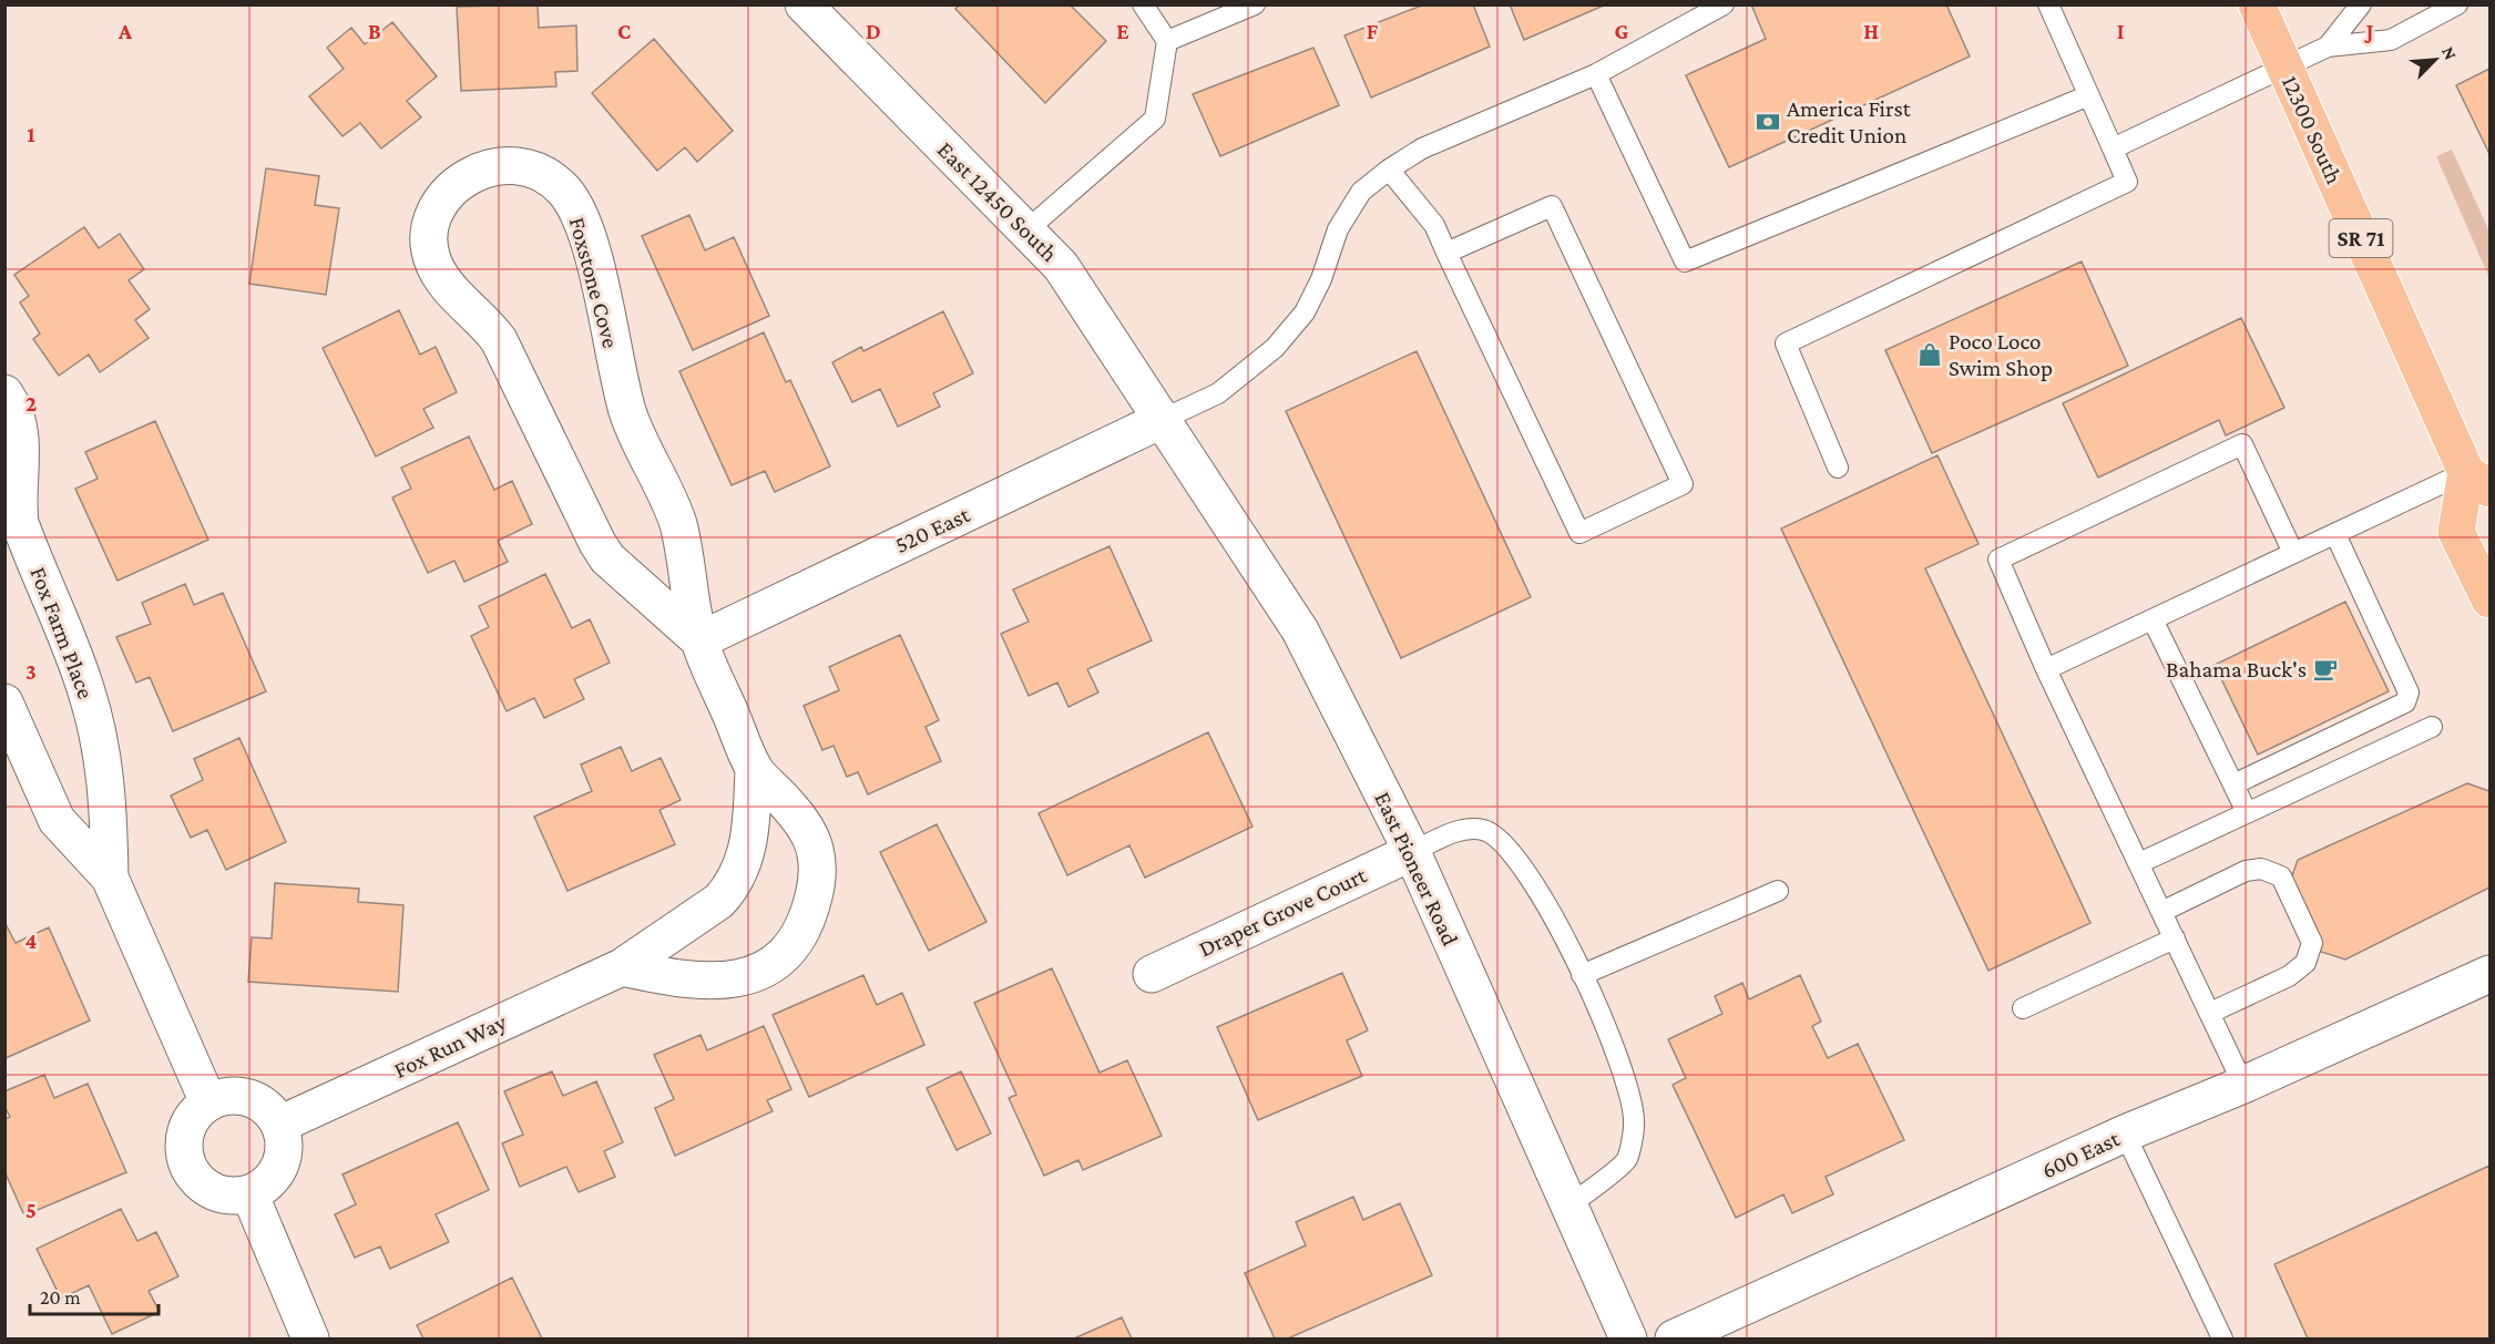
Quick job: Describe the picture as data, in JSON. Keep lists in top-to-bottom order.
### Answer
{
  "streets": {
    "main road": ["12300 South", "SR 71"],
    "street": [
      "East 12450 South",
      "Foxstone Cove",
      "520 East",
      "Fox Farm Place",
      "East Pioneer Road",
      "Draper Grove Court",
      "Fox Run Way",
      "600 East"
    ]
  },
  "crossings": [
    ["East 12450 South", "520 East"],
    ["East 12450 South", "East Pioneer Road"],
    ["Foxstone Cove", "520 East"],
    ["Foxstone Cove", "Fox Run Way"],
    ["520 East", "East Pioneer Road"],
    ["Fox Farm Place", "Fox Run Way"],
    ["East Pioneer Road", "Draper Grove Court"]
  ],
  "places": {
    "bank": ["America First Credit Union"],
    "shop": ["Poco Loco Swim Shop"],
    "cafe": ["Bahama Buck's"]
  },
  "scale_bar": "20 m",
  "north": "top right",
  "grid": {
    "columns": [
      "A",
      "B",
      "C",
      "D",
      "E",
      "F",
      "G",
      "H",
      "I",
      "J"
    ],
    "rows": [
      "1",
      "2",
      "3",
      "4",
      "5"
    ]
  }
}
